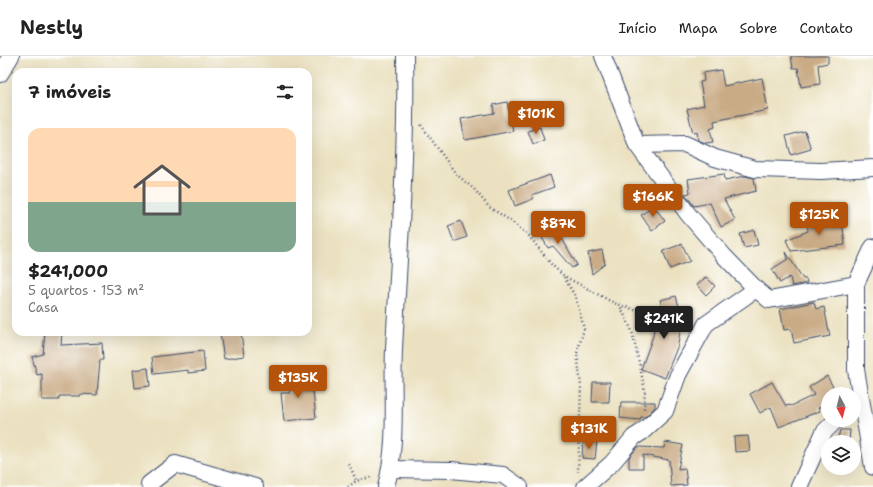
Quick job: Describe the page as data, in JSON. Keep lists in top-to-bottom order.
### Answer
{
  "north": "bottom",
  "page": {
    "header": "Nestly",
    "nav": [
      "Início",
      "Mapa",
      "Sobre",
      "Contato"
    ],
    "heading": "7 imóveis",
    "price": [
      "$101K",
      "$166K",
      "$125K",
      "$87K",
      "$241K",
      "$135K",
      "$131K"
    ],
    "list": [
      {
        "name": "$241,000",
        "note": "5 quartos · 153 m² · Casa"
      }
    ]
  }
}
